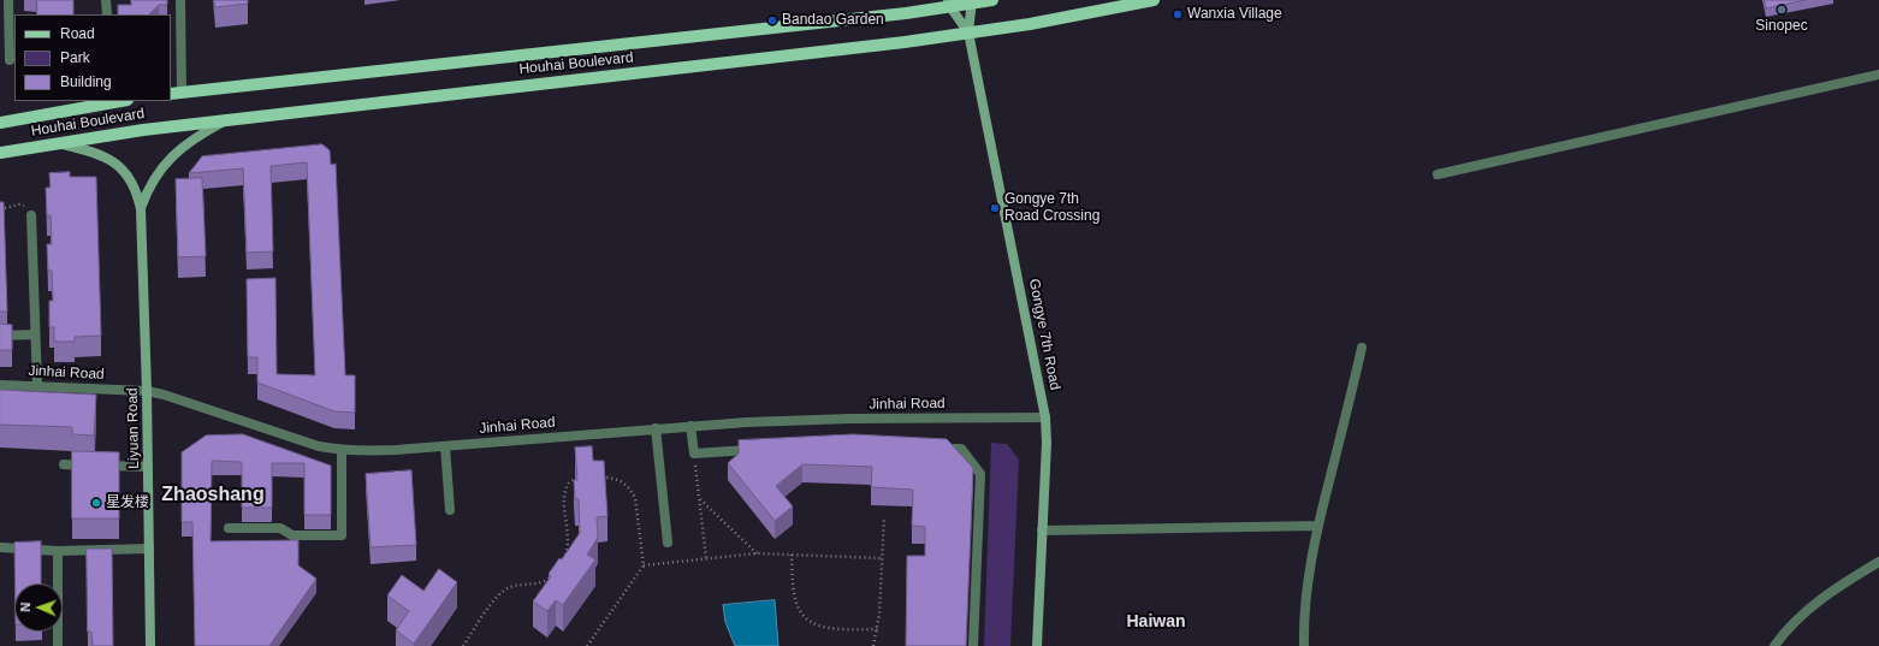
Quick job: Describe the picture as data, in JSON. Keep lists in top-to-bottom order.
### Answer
{
  "streets": {
    "main road": ["Houhai Boulevard"],
    "street": ["Gongye 7th Road", "Jinhai Road", "Liyuan Road"]
  },
  "crossings": [
    ["Houhai Boulevard", "Gongye 7th Road"],
    ["Houhai Boulevard", "Liyuan Road"],
    ["Gongye 7th Road", "Jinhai Road"],
    ["Jinhai Road", "Liyuan Road"]
  ],
  "districts": ["Zhaoshang", "Haiwan"],
  "places": [
    "Sinopec",
    "Wanxia Village",
    "Bandao Garden",
    "Gongye 7th Road Crossing",
    "星发楼"
  ],
  "legend": ["Road", "Park", "Building"],
  "north": "left"
}
